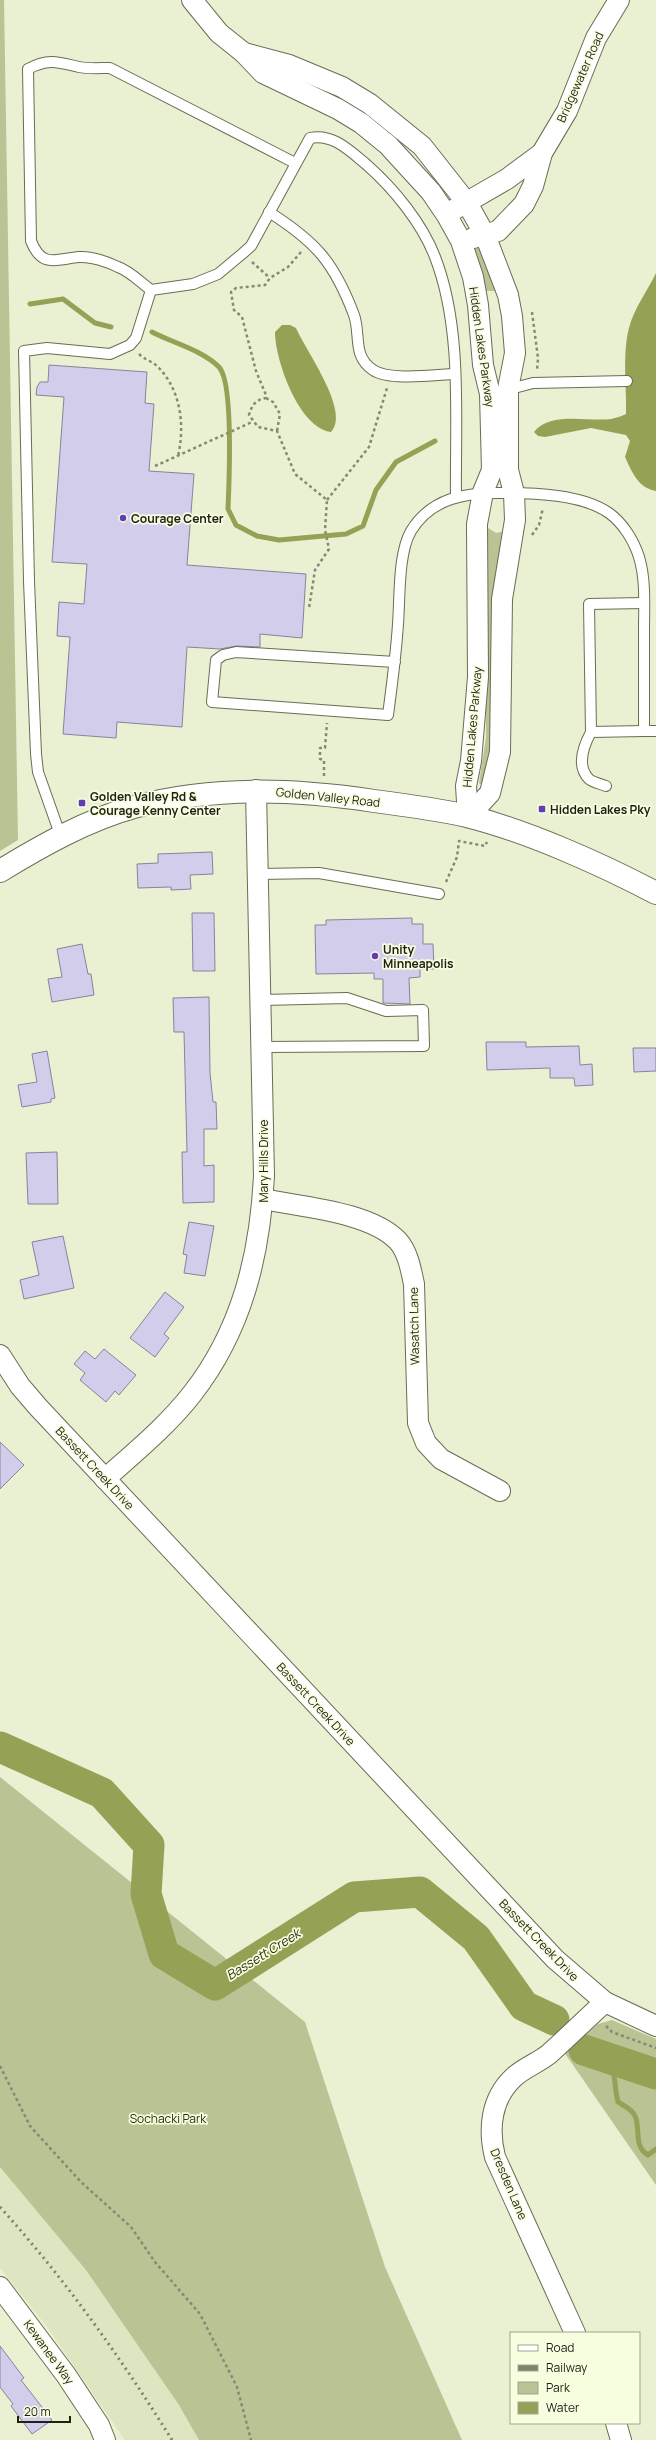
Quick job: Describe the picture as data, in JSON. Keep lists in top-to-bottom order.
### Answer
{
  "streets": {
    "street": [
      "Bridgewater Road",
      "Hidden Lakes Parkway",
      "Golden Valley Road",
      "Mary Hills Drive",
      "Wasatch Lane",
      "Bassett Creek Drive",
      "Dresden Lane",
      "Kewanee Way"
    ]
  },
  "crossings": [
    ["Bridgewater Road", "Hidden Lakes Parkway"],
    ["Hidden Lakes Parkway", "Golden Valley Road"],
    ["Golden Valley Road", "Mary Hills Drive"],
    ["Mary Hills Drive", "Wasatch Lane"],
    ["Mary Hills Drive", "Bassett Creek Drive"],
    ["Bassett Creek Drive", "Dresden Lane"]
  ],
  "water": ["Bassett Creek"],
  "parks": ["Sochacki Park"],
  "places": {
    "other": ["Courage Center", "Unity Minneapolis"],
    "transit": ["Golden Valley Rd & Courage Kenny Center", "Hidden Lakes Pky"]
  },
  "legend": [
    "Road",
    "Railway",
    "Park",
    "Water"
  ],
  "scale_bar": "20 m"
}
